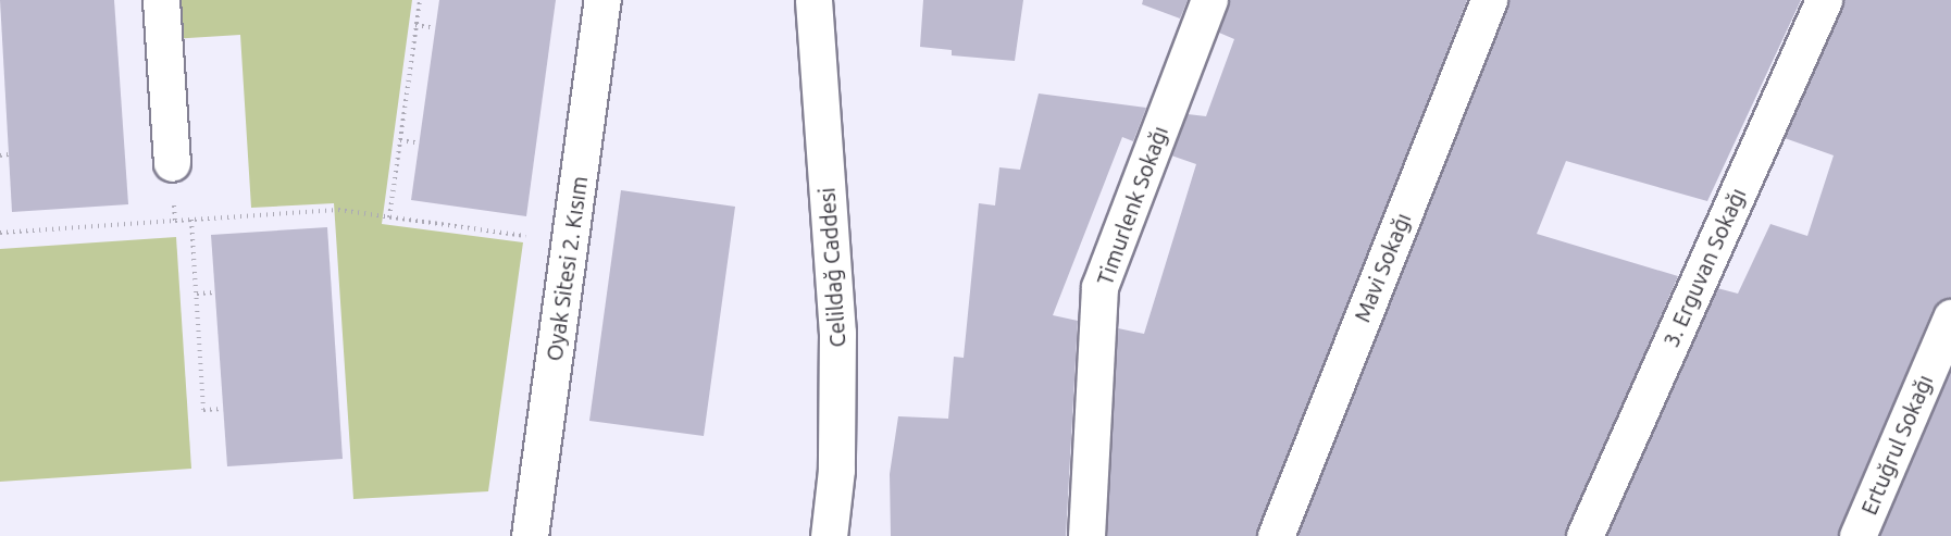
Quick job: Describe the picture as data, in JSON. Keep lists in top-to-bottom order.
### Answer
{
  "streets": {
    "street": [
      "Timurlenk Sokağı",
      "Celildağ Caddesi",
      "Mavi Sokağı",
      "3. Erguvan Sokağı",
      "Oyak Sitesi 2. Kısım",
      "Ertuğrul Sokağı"
    ]
  }
}
